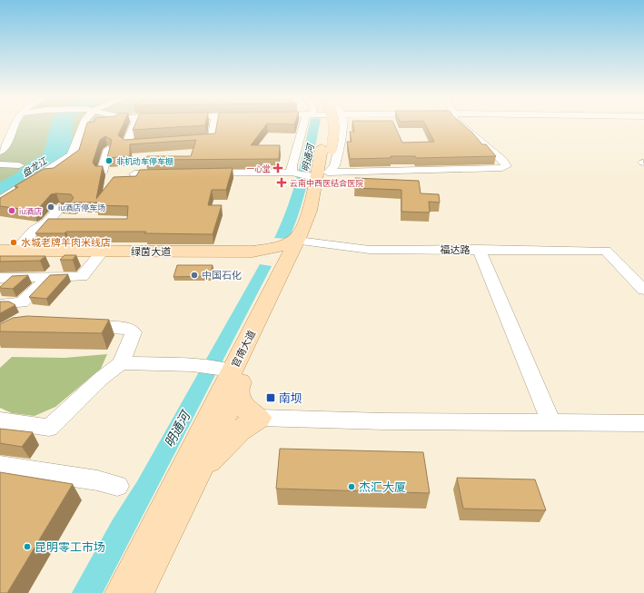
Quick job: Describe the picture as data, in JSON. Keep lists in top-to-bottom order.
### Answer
{
  "streets": {
    "main road": ["绿茵大道", "官南大道"],
    "street": ["福达路"]
  },
  "crossings": [
    ["福达路", "绿茵大道"],
    ["福达路", "官南大道"],
    ["绿茵大道", "官南大道"]
  ],
  "water": ["明通河", "盘龙江"],
  "places": {
    "other": [
      "非机动车停车棚",
      "iu酒店停车场",
      "iu酒店",
      "水城老牌羊肉米线店",
      "中国石化",
      "杰汇大厦",
      "昆明零工市场"
    ],
    "health": ["一心堂", "云南中西医结合医院"],
    "transit": ["南坝"]
  }
}
